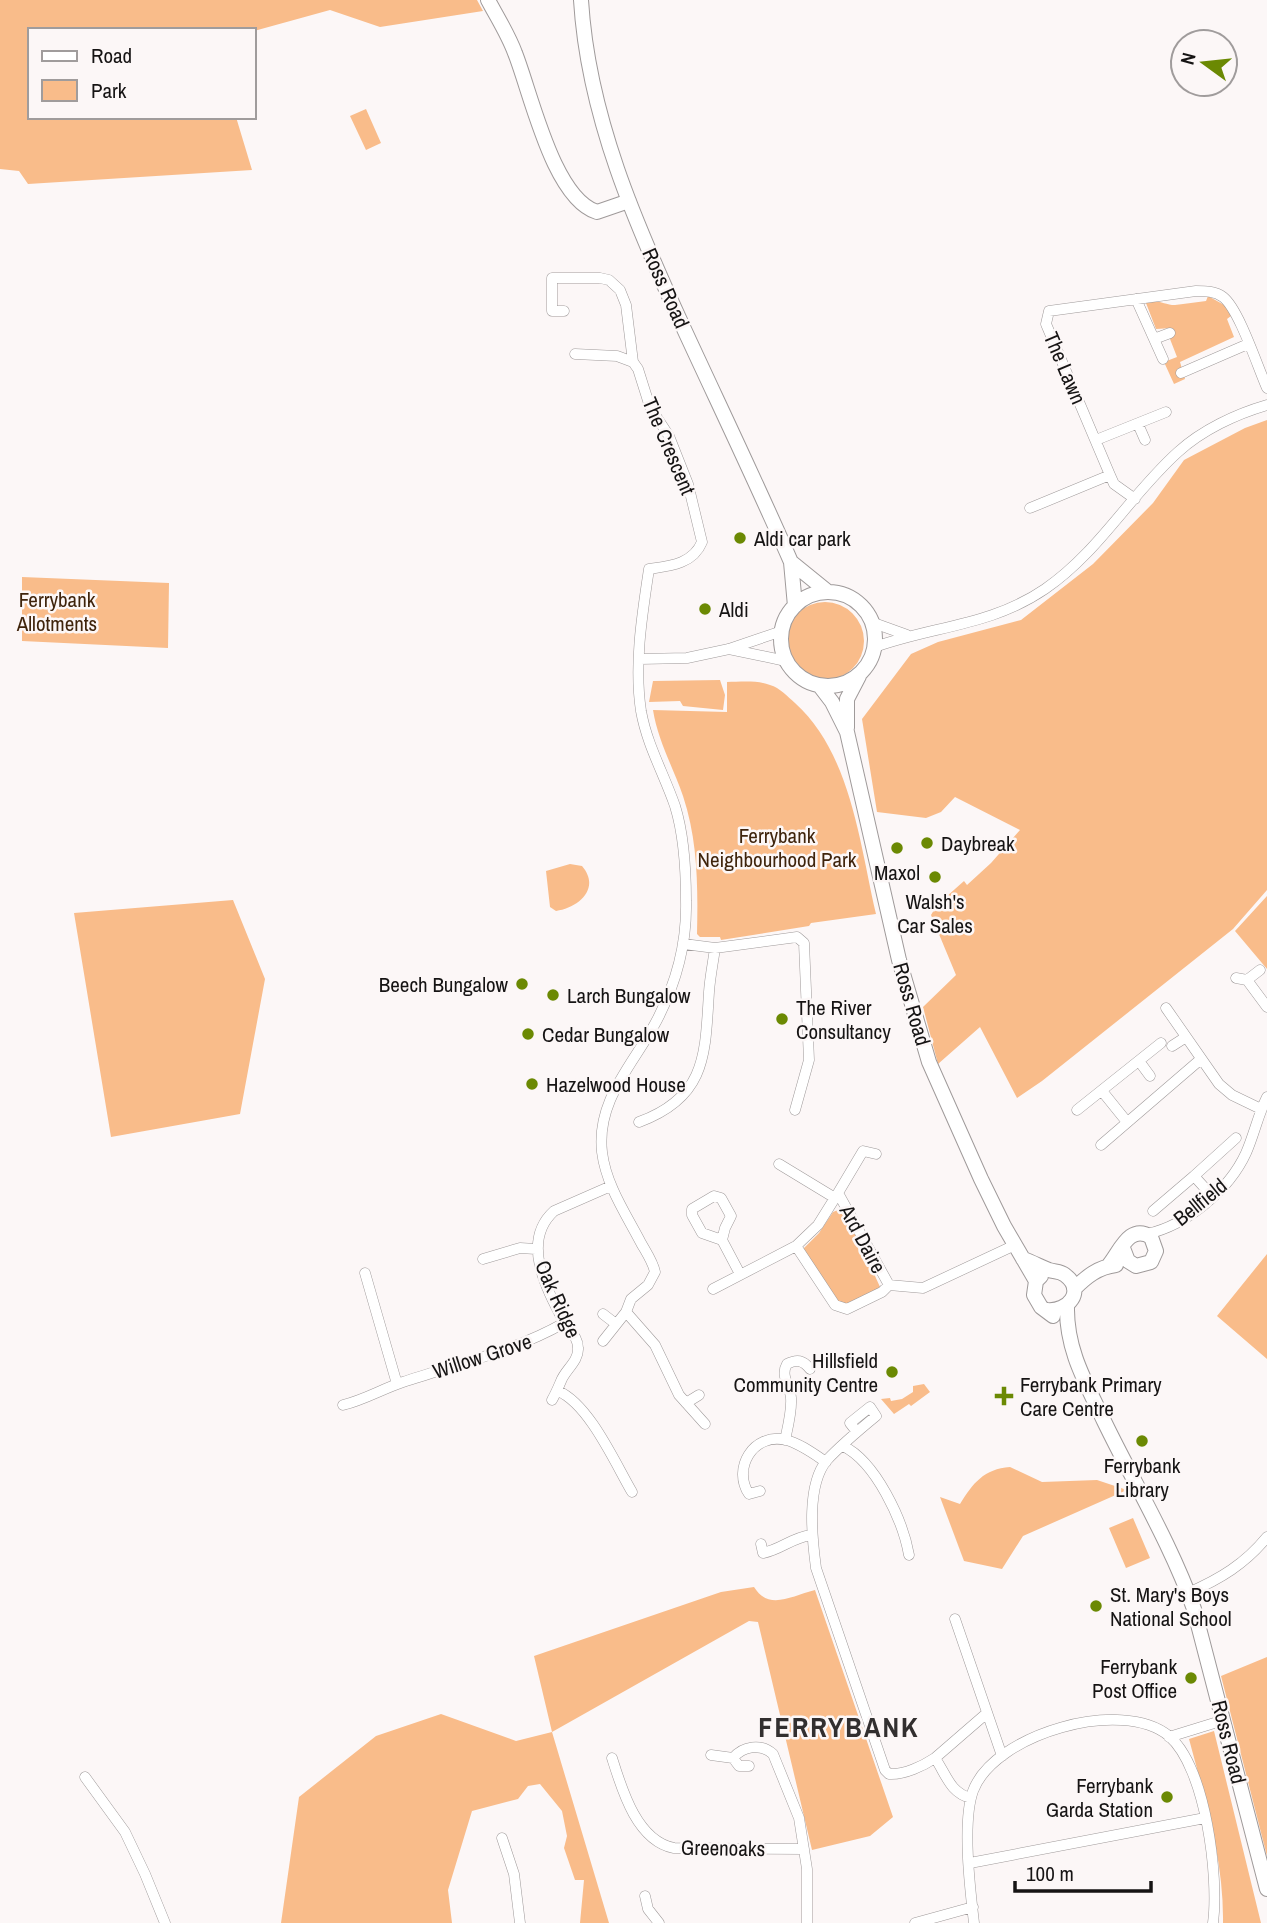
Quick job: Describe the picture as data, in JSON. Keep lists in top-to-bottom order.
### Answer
{
  "streets": {
    "main road": ["Ross Road"],
    "street": [
      "The Lawn",
      "The Crescent",
      "Bellfield",
      "Ard Daire",
      "Oak Ridge",
      "Willow Grove",
      "Greenoaks"
    ]
  },
  "crossings": [
    ["Ross Road", "Ard Daire"],
    ["Oak Ridge", "Willow Grove"]
  ],
  "districts": ["FERRYBANK"],
  "parks": ["Ferrybank Allotments", "Ferrybank Neighbourhood Park"],
  "places": {
    "other": [
      "Aldi car park",
      "Aldi",
      "Daybreak",
      "Maxol",
      "Walsh's Car Sales",
      "Beech Bungalow",
      "Larch Bungalow",
      "The River Consultancy",
      "Cedar Bungalow",
      "Hazelwood House",
      "Hillsfield Community Centre",
      "Ferrybank Library",
      "St. Mary's Boys National School",
      "Ferrybank Post Office",
      "Ferrybank Garda Station"
    ],
    "health": ["Ferrybank Primary Care Centre"]
  },
  "legend": ["Road", "Park"],
  "scale_bar": "100 m",
  "north": "left"
}
